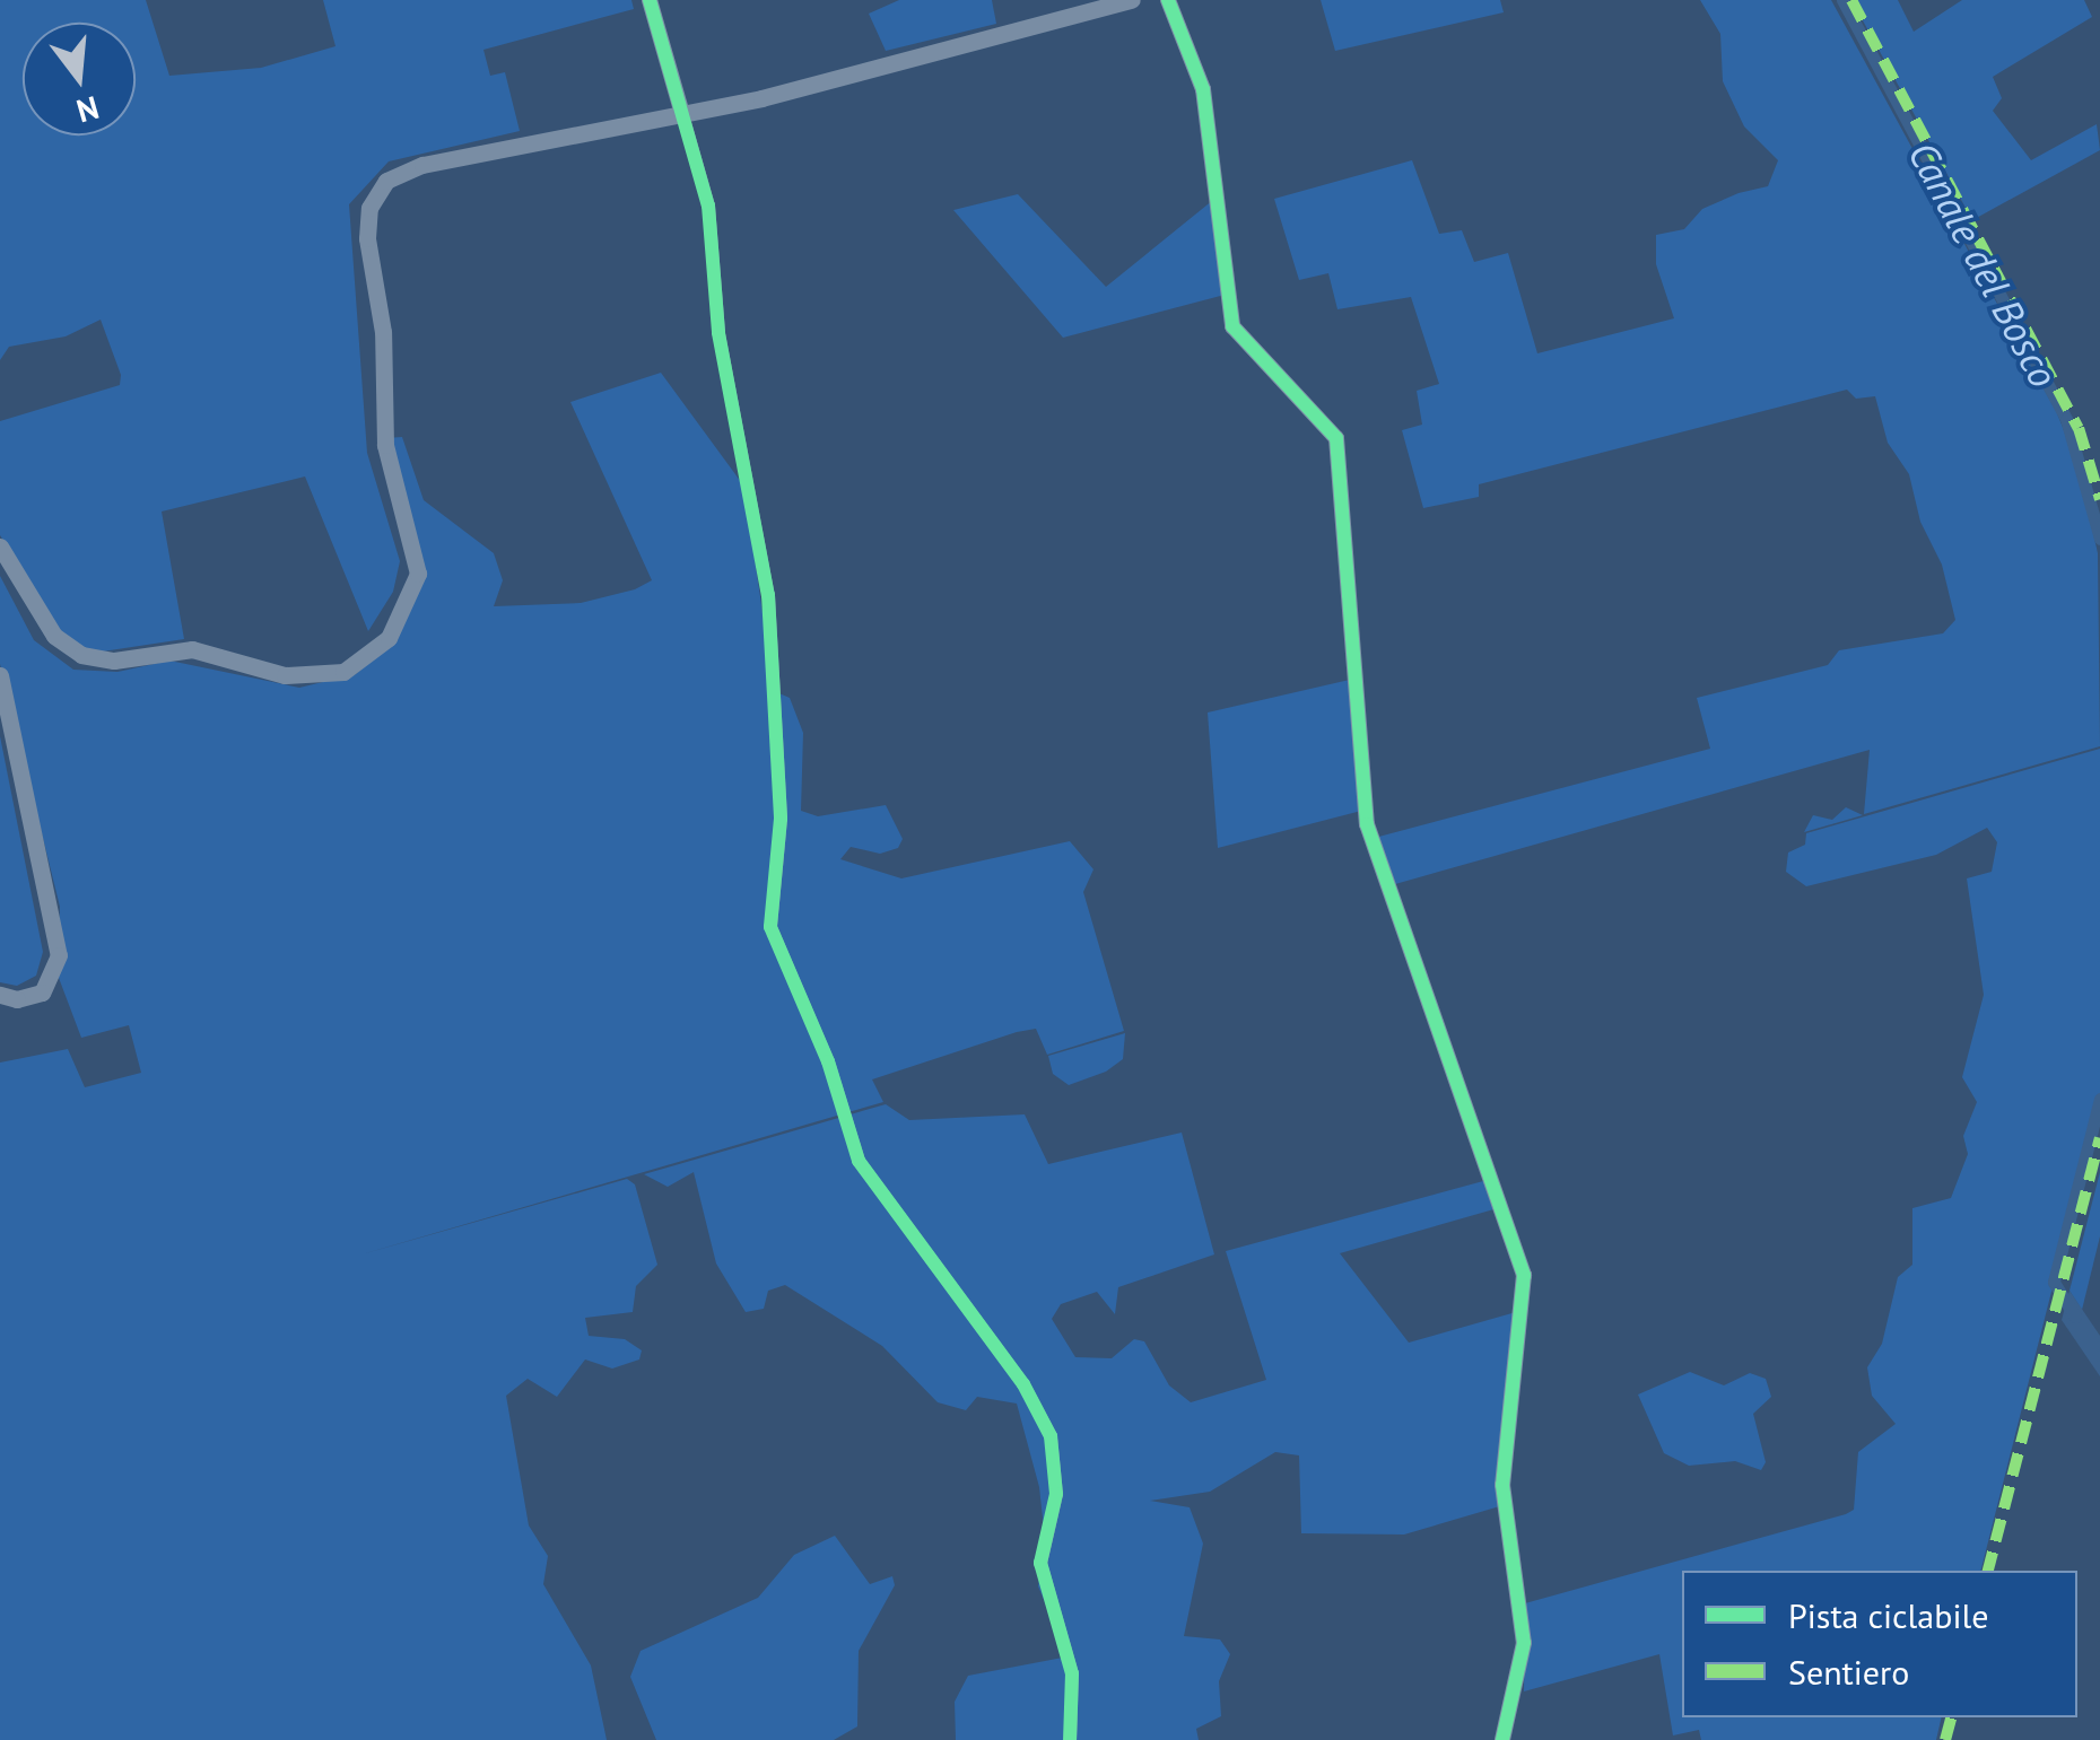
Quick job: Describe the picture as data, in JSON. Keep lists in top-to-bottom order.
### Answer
{
  "water": ["Canale del Bosco"],
  "legend": ["Pista ciclabile", "Sentiero"],
  "north": "bottom"
}
